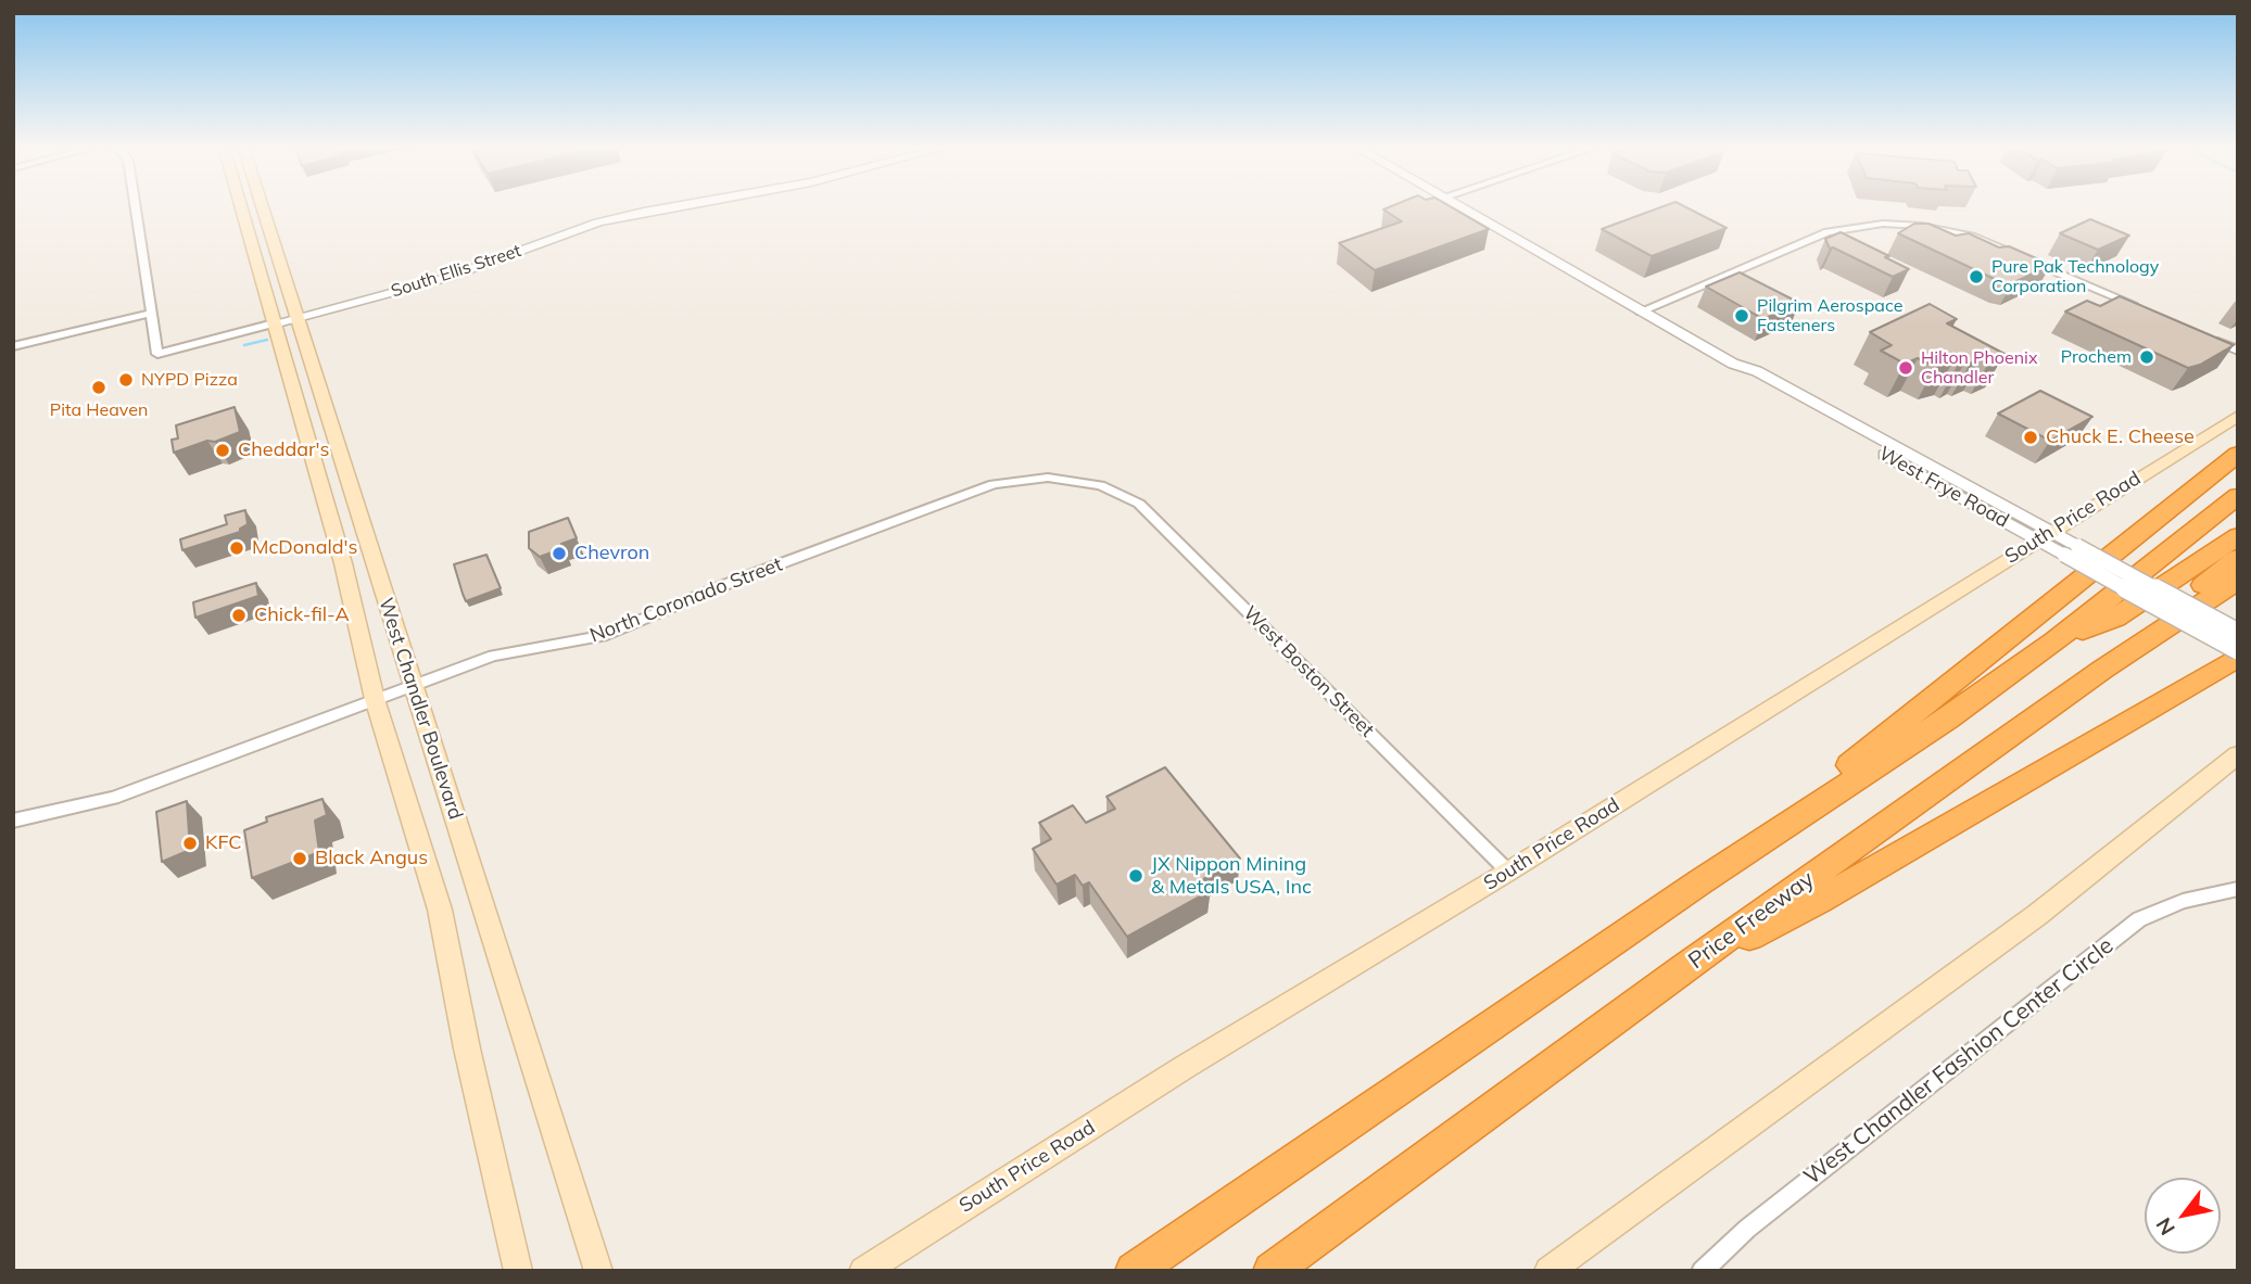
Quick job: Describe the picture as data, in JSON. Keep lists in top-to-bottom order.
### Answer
{
  "streets": {
    "highway": ["Price Freeway"],
    "main road": ["South Price Road", "West Chandler Boulevard"],
    "street": [
      "South Ellis Street",
      "West Frye Road",
      "North Coronado Street",
      "West Boston Street",
      "West Chandler Fashion Center Circle"
    ]
  },
  "crossings": [
    ["South Ellis Street", "West Chandler Boulevard"],
    ["West Frye Road", "South Price Road"],
    ["South Price Road", "West Boston Street"],
    ["North Coronado Street", "West Boston Street"],
    ["North Coronado Street", "West Chandler Boulevard"]
  ],
  "places": [
    "Pure Pak Technology Corporation",
    "Pilgrim Aerospace Fasteners",
    "Prochem",
    "Hilton Phoenix Chandler",
    "NYPD Pizza",
    "Pita Heaven",
    "Chuck E. Cheese",
    "Cheddar's",
    "McDonald's",
    "Chevron",
    "Chick-fil-A",
    "KFC",
    "Black Angus",
    "JX Nippon Mining & Metals USA, Inc"
  ],
  "north": "bottom left"
}
